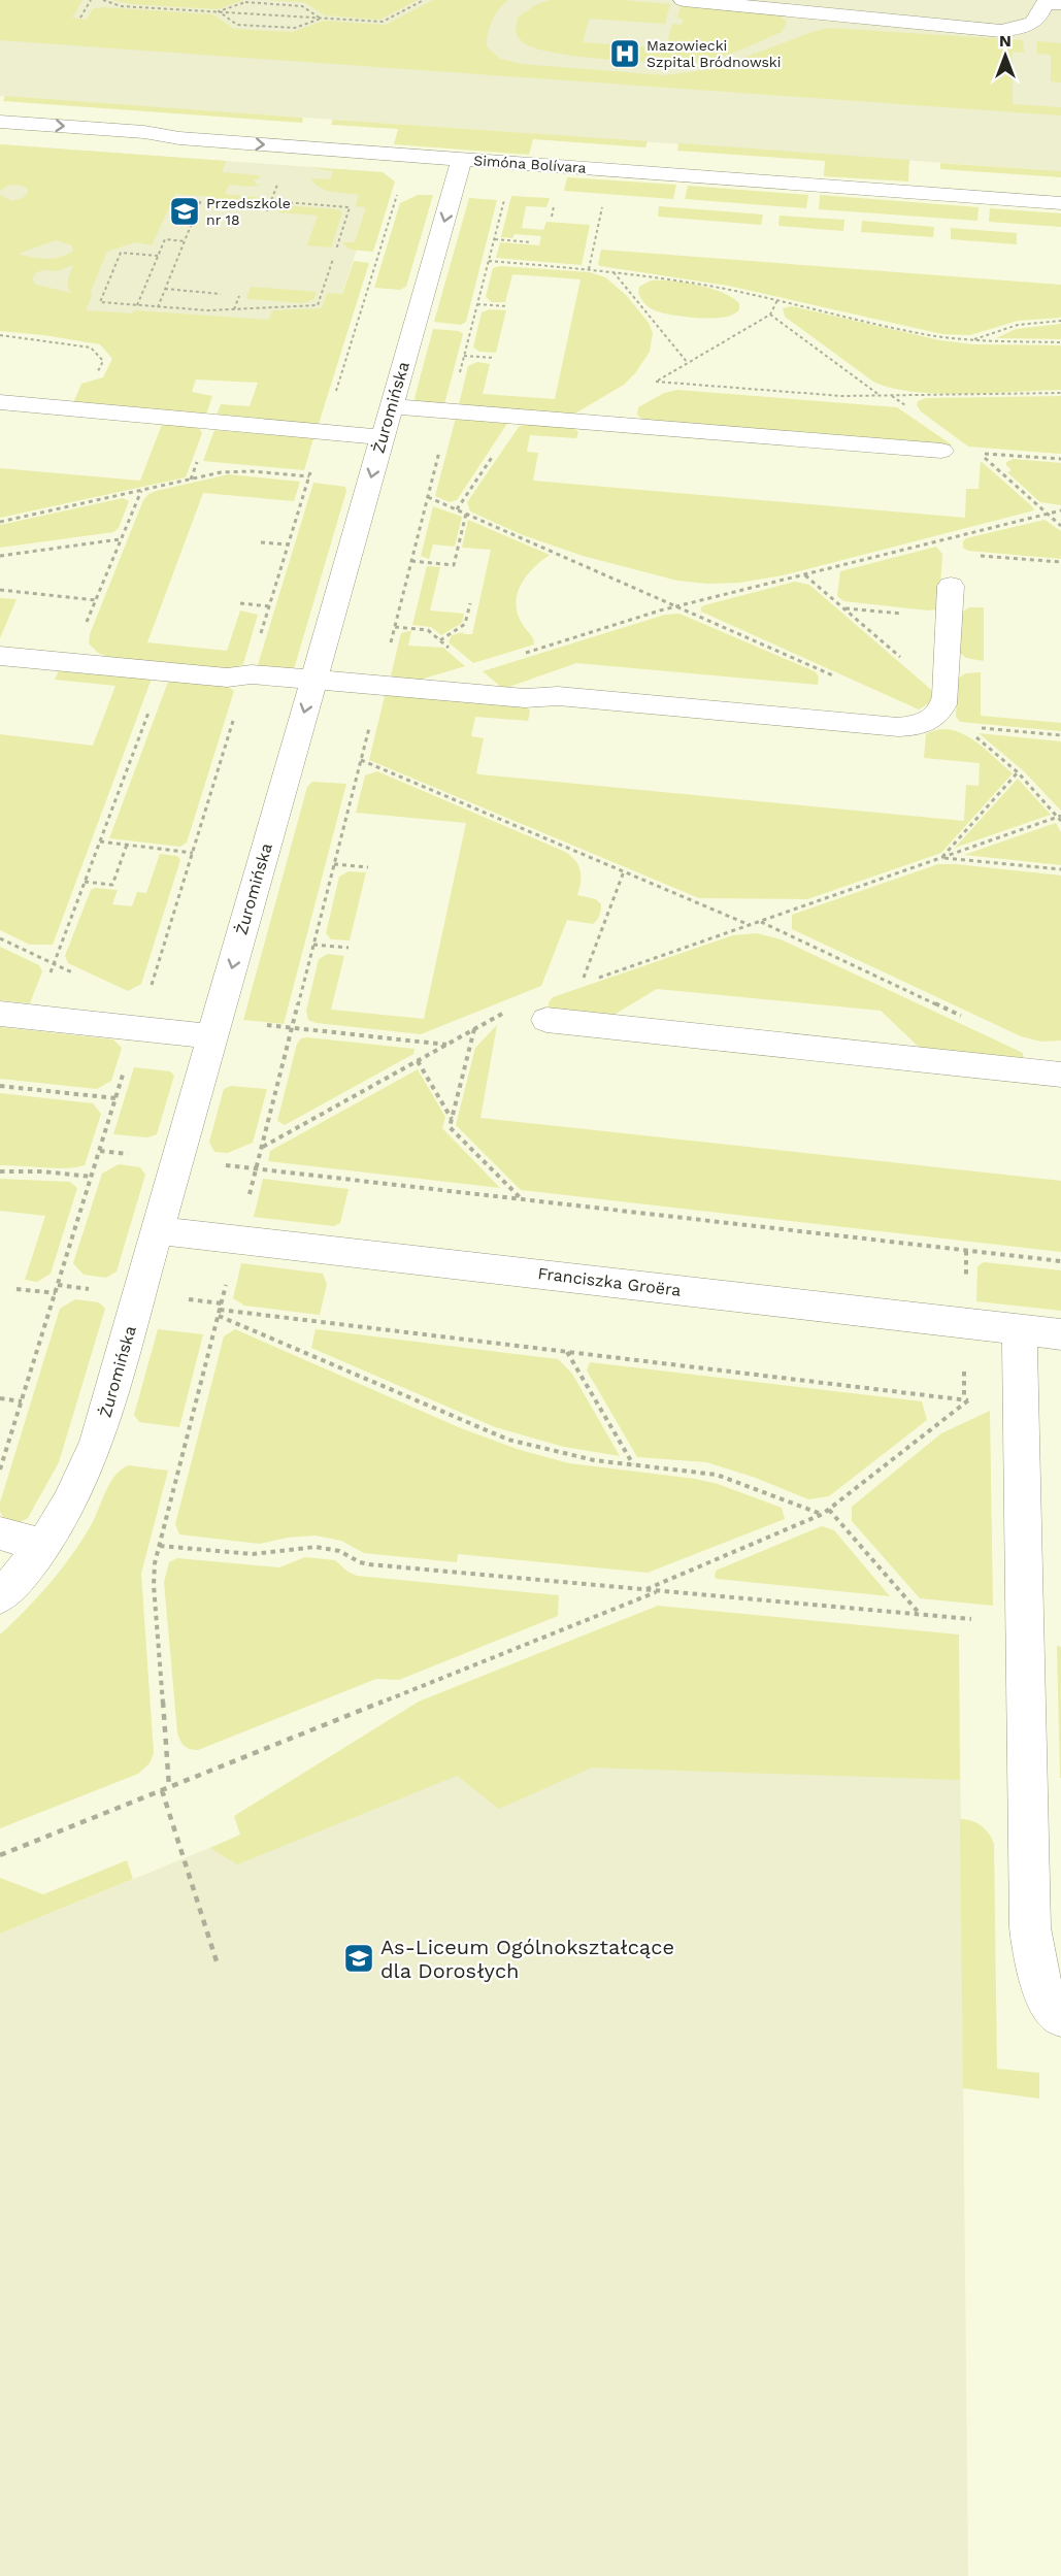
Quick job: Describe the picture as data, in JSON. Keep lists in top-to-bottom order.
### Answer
{
  "streets": {
    "street": ["Simóna Bolívara", "Żuromińska", "Franciszka Groëra"]
  },
  "crossings": [
    ["Simóna Bolívara", "Żuromińska"],
    ["Żuromińska", "Franciszka Groëra"]
  ],
  "one_way": ["Żuromińska"],
  "places": {
    "hospital": ["Mazowiecki Szpital Bródnowski"],
    "school or university": ["Przedszkole nr 18", "As-Liceum Ogólnokształcące dla Dorosłych"]
  },
  "north": "top"
}
